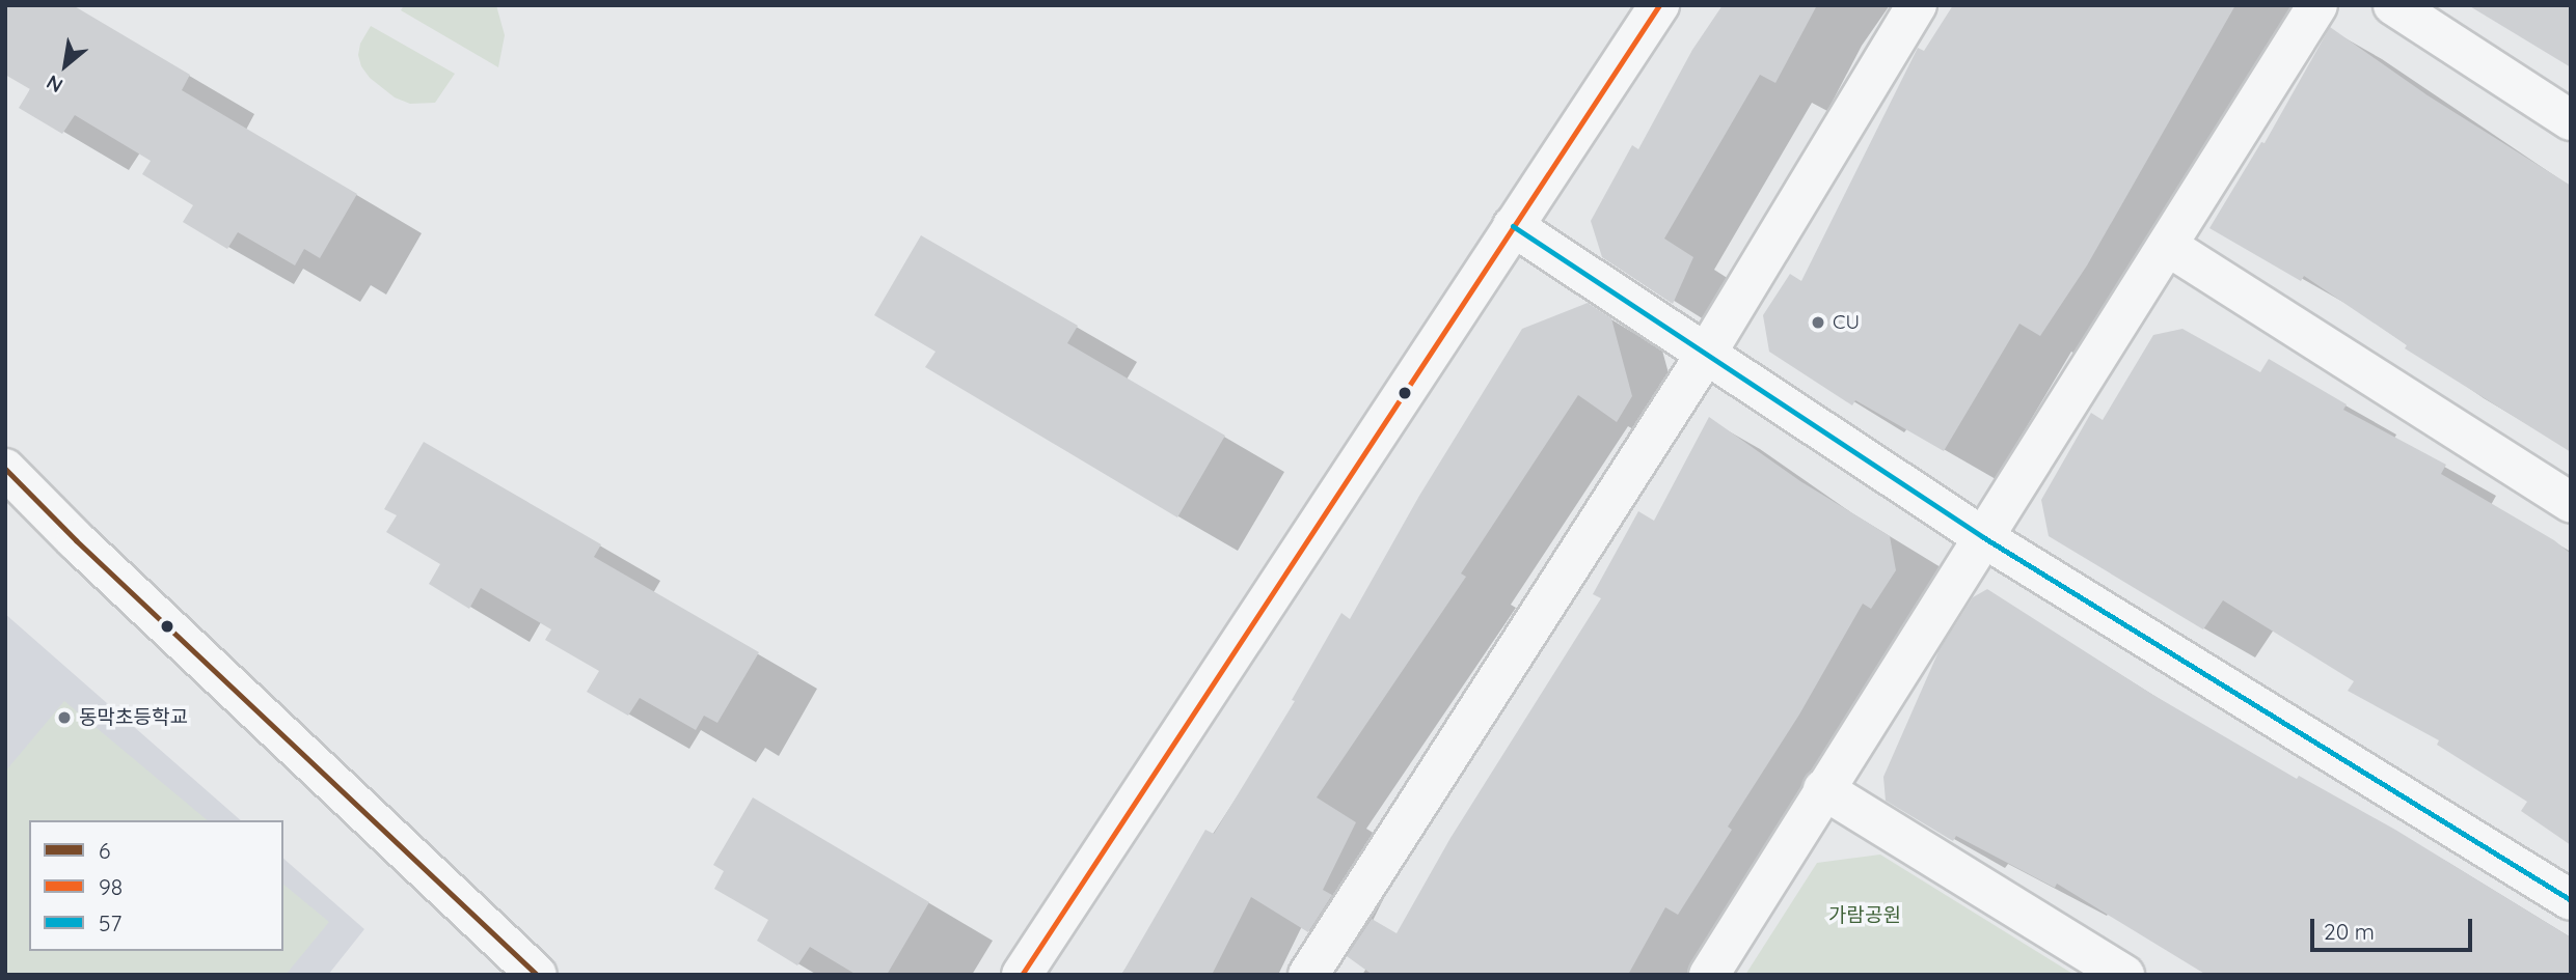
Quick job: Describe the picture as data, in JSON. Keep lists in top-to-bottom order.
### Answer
{
  "parks": ["가람공원"],
  "places": ["CU", "동막초등학교"],
  "lines": ["transit line 98", "transit line 57", "transit line 6"],
  "legend": ["6", "98", "57"],
  "scale_bar": "20 m",
  "north": "bottom left"
}
